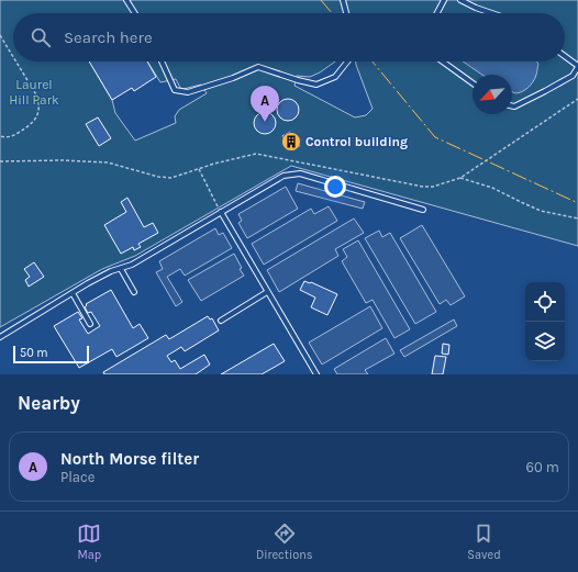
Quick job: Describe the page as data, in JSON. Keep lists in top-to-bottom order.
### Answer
{
  "parks": ["Laurel Hill Park"],
  "places": {
    "building": ["Control building"]
  },
  "scale_bar": "50 m",
  "north": "bottom left",
  "page": {
    "search": "Search here",
    "pins": "A",
    "scale": "50 m",
    "heading": "Nearby",
    "list": [
      {
        "mark": "A",
        "name": "North Morse filter",
        "note": "Place",
        "value": "60 m"
      }
    ],
    "nav": ["Map", "Directions", "Saved"]
  }
}
